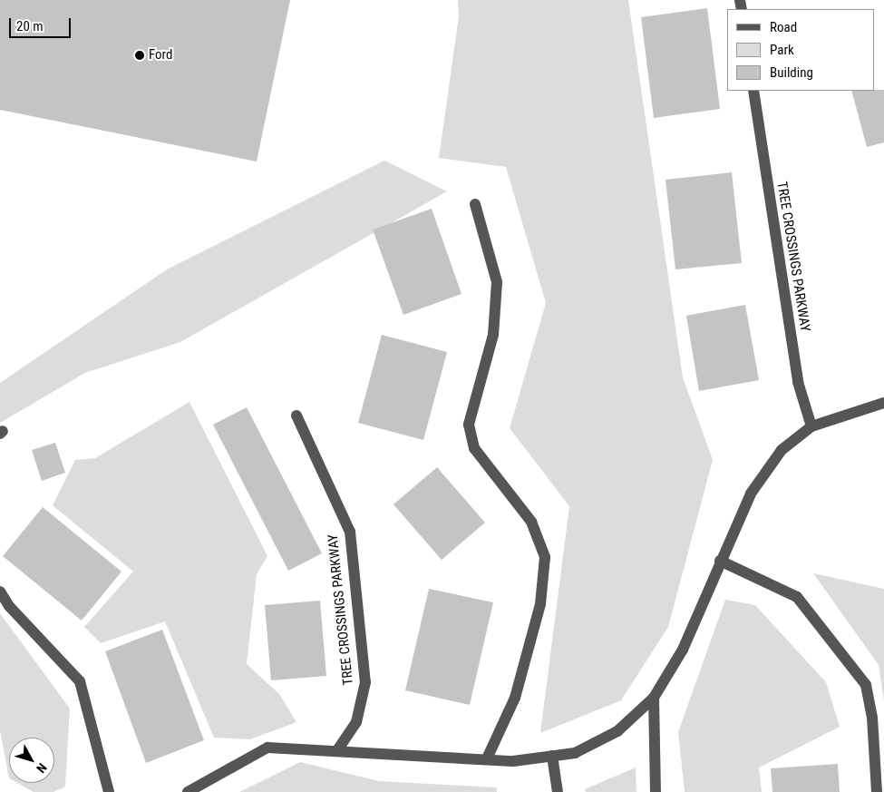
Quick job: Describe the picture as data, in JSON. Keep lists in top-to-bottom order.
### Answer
{
  "streets": {
    "street": ["TREE CROSSINGS PARKWAY"]
  },
  "places": ["Ford"],
  "legend": ["Road", "Park", "Building"],
  "scale_bar": "20 m",
  "north": "bottom right"
}
